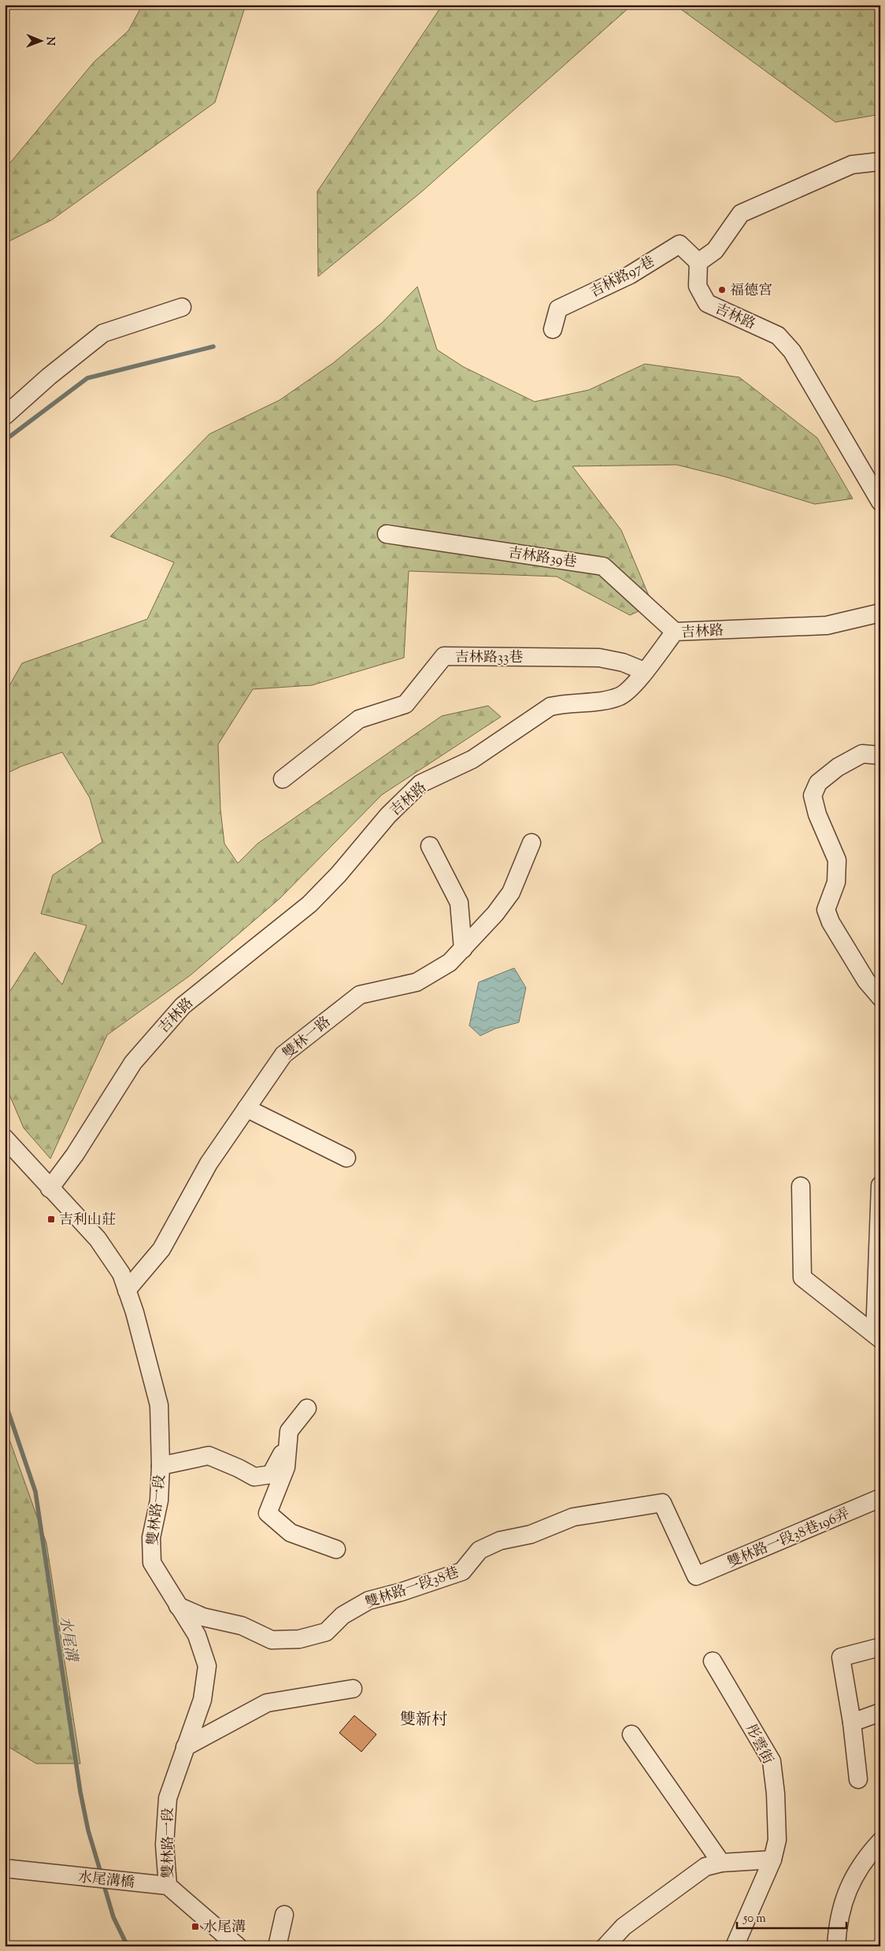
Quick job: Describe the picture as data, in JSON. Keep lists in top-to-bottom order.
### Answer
{
  "streets": {
    "street": [
      "吉林路97巷",
      "吉林路",
      "吉林路39巷",
      "吉林路33巷",
      "雙林一路",
      "雙林路一段",
      "雙林路一段38巷196弄",
      "雙林路一段38巷",
      "彤雲街",
      "水尾溝橋"
    ]
  },
  "crossings": [
    ["吉林路97巷", "吉林路"],
    ["吉林路", "吉林路39巷"],
    ["吉林路", "吉林路33巷"],
    ["吉林路", "雙林路一段"],
    ["雙林一路", "雙林路一段"],
    ["雙林路一段", "雙林路一段38巷"],
    ["雙林路一段", "水尾溝橋"],
    ["雙林路一段38巷196弄", "雙林路一段38巷"]
  ],
  "districts": ["雙新村"],
  "water": ["水尾溝"],
  "places": {
    "other": ["福德宮"],
    "transit": ["吉利山莊", "水尾溝"]
  },
  "scale_bar": "50 m",
  "north": "right"
}
